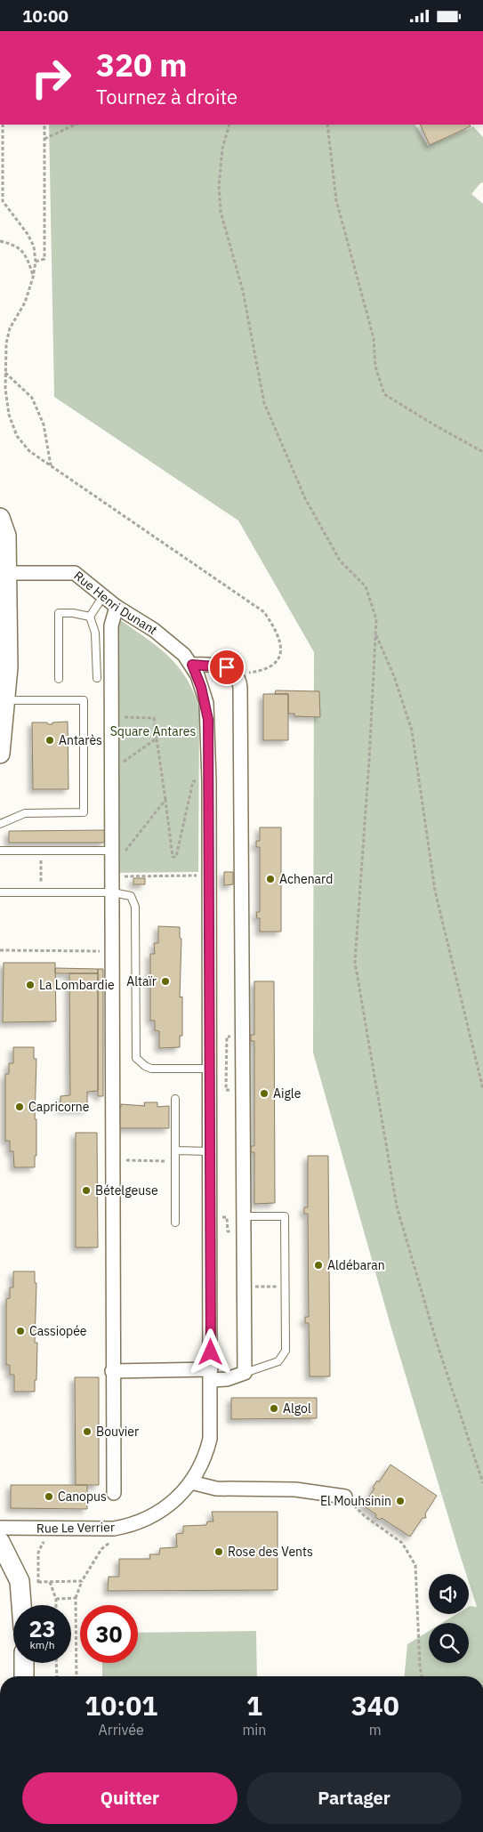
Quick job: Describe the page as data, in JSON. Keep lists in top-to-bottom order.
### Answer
{
  "streets": {
    "street": ["Rue Henri Dunant", "Rue Le Verrier"]
  },
  "crossings": [
    ["Rue Henri Dunant", "Rue Le Verrier"]
  ],
  "parks": ["Square Antares"],
  "places": [
    "Antarès",
    "Achenard",
    "Altaïr",
    "La Lombardie",
    "Aigle",
    "Capricorne",
    "Bételgeuse",
    "Aldébaran",
    "Cassiopée",
    "Algol",
    "Bouvier",
    "Canopus",
    "El Mouhsinin",
    "Rose des Vents"
  ],
  "page": {
    "status": "10:00",
    "turn": ["320 m", "Tournez à droite"],
    "speed": "23 km/h",
    "limit": "30",
    "eta": [
      "10:01",
      "Arrivée",
      "1",
      "min",
      "340",
      "m"
    ],
    "buttons": ["Quitter", "Partager"]
  }
}
